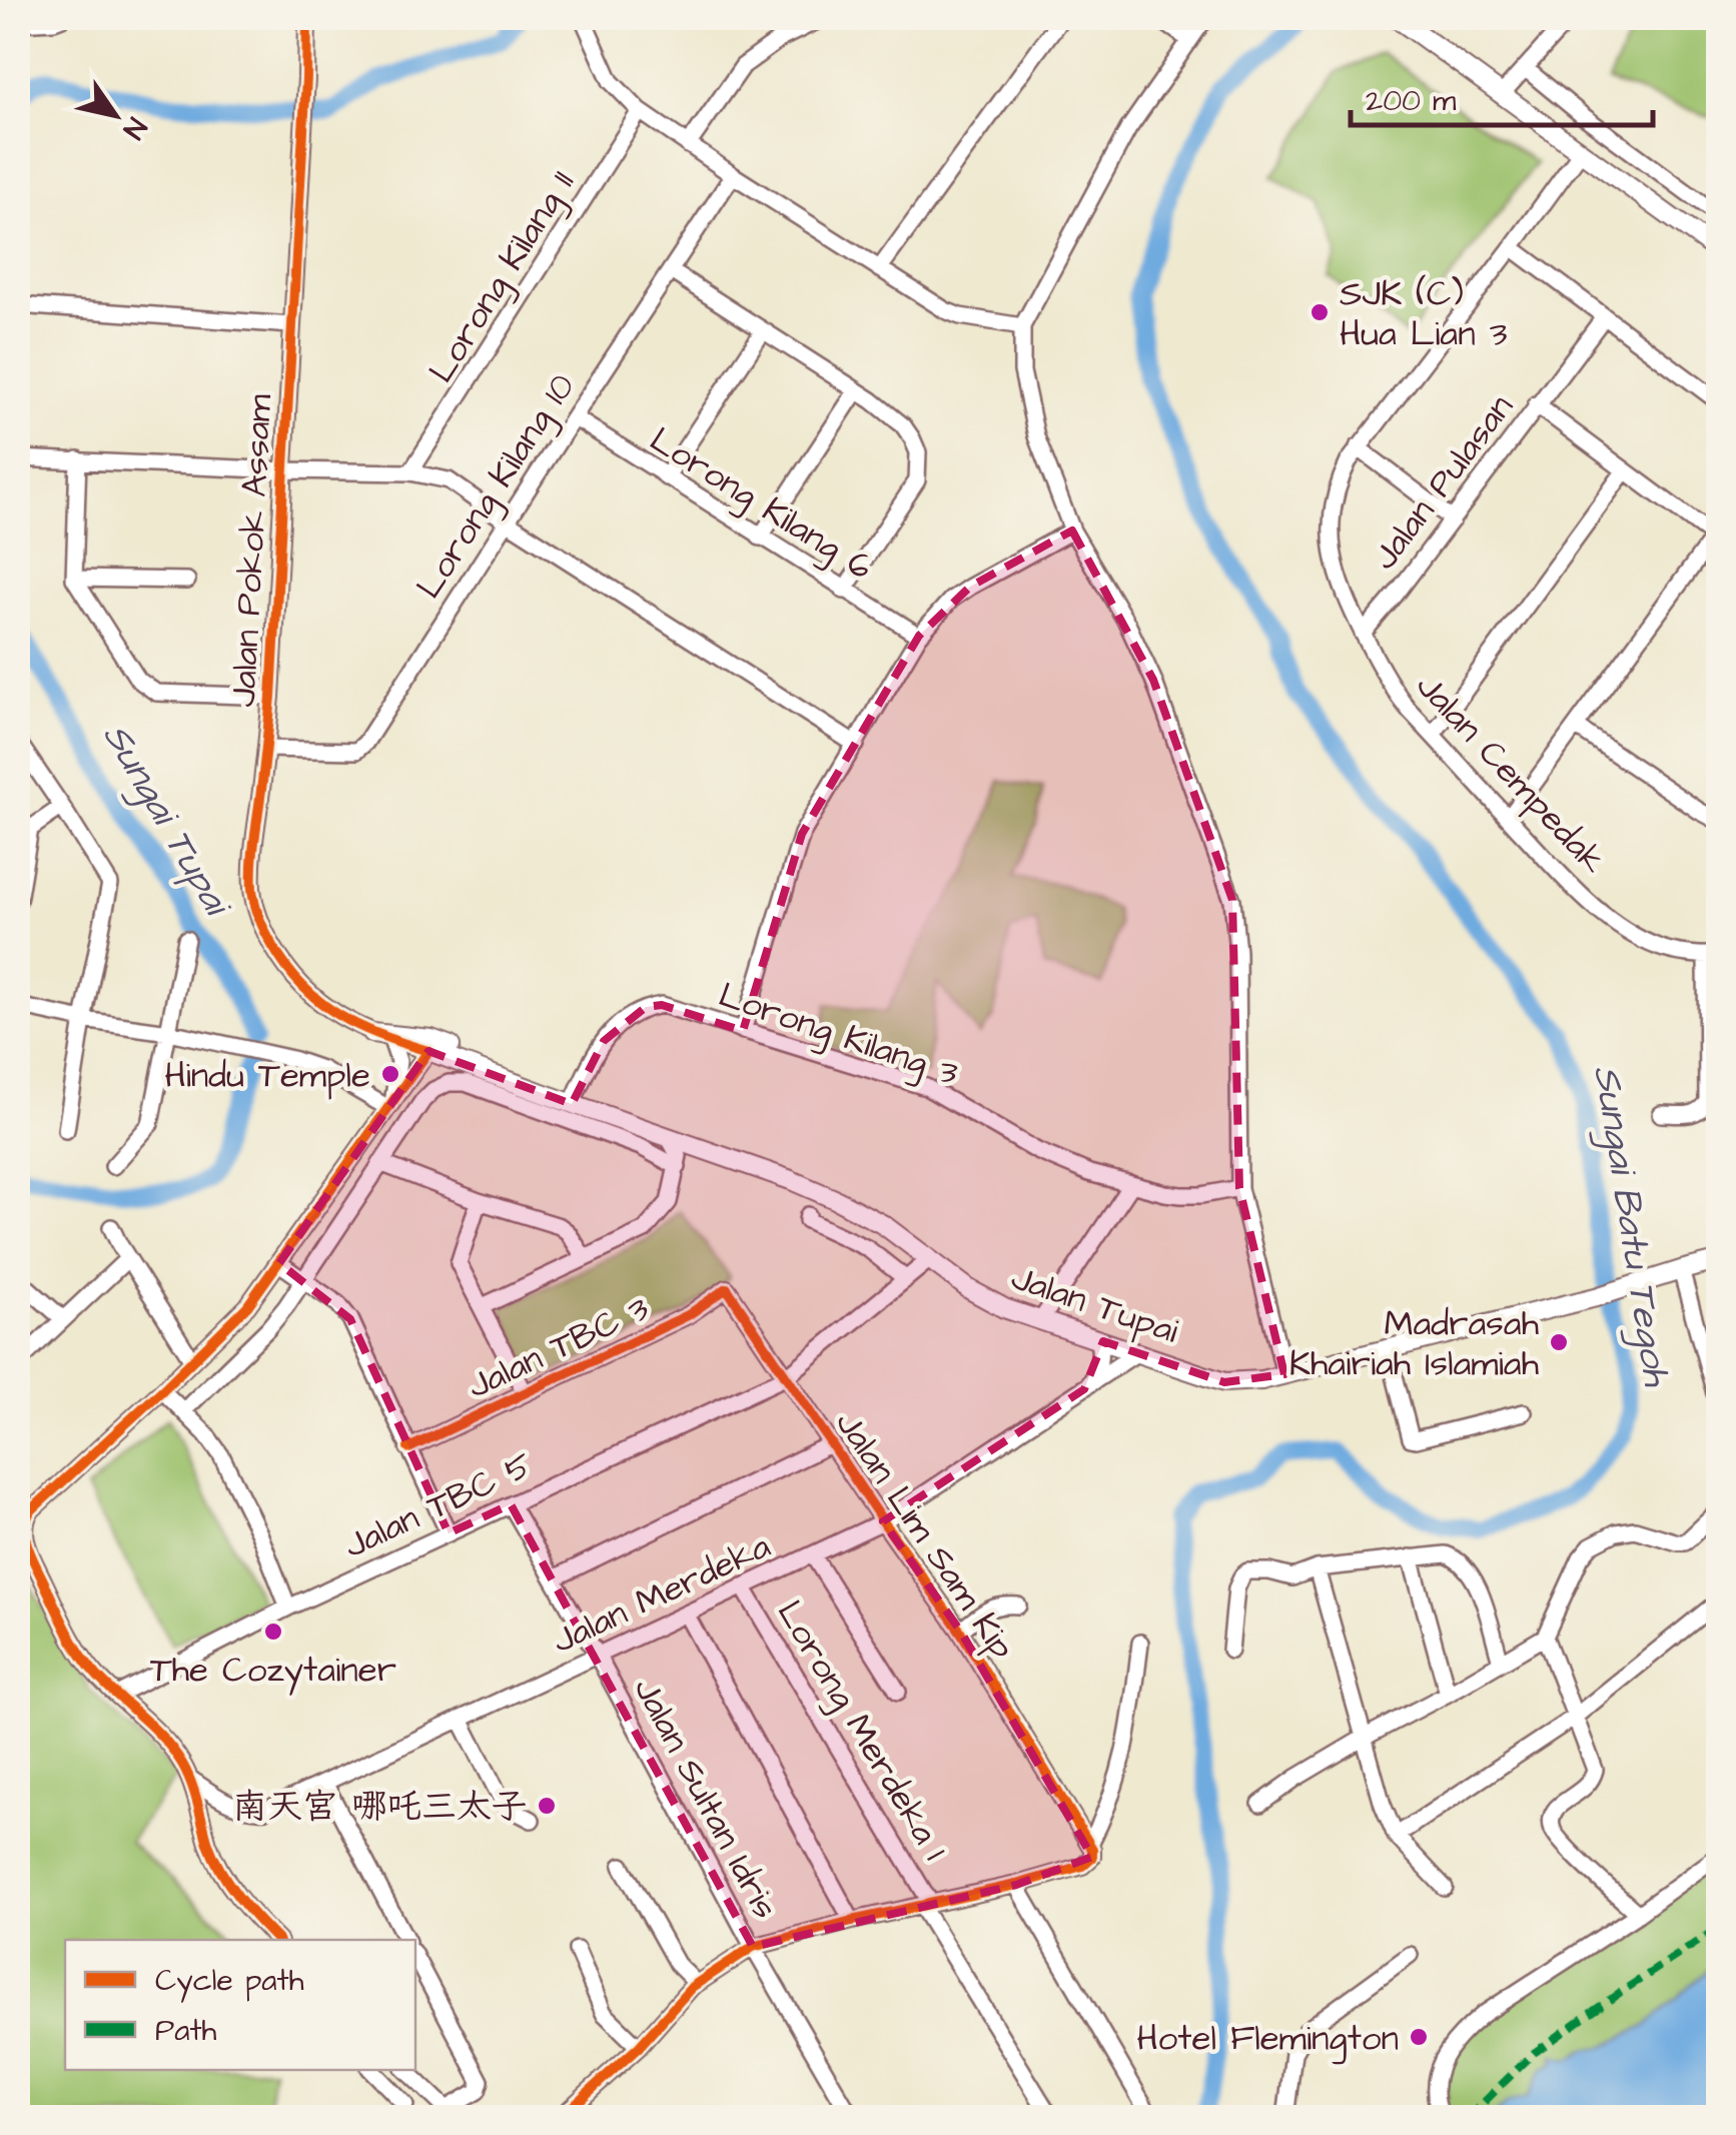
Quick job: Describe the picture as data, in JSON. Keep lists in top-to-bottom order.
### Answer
{
  "streets": {
    "main road": ["Jalan Tupai"],
    "street": [
      "Lorong Kilang 11",
      "Jalan Pulasan",
      "Lorong Kilang 10",
      "Lorong Kilang 6",
      "Jalan Pokok Assam",
      "Jalan Cempedak",
      "Lorong Kilang 3",
      "Jalan TBC 3",
      "Jalan TBC 5",
      "Jalan Lim Sam Kip",
      "Jalan Merdeka",
      "Lorong Merdeka 1",
      "Jalan Sultan Idris"
    ]
  },
  "crossings": [
    ["Jalan Pulasan", "Jalan Cempedak"],
    ["Lorong Kilang 10", "Lorong Kilang 6"],
    ["Lorong Kilang 10", "Jalan Pokok Assam"],
    ["Jalan Pokok Assam", "Jalan Tupai"],
    ["Lorong Kilang 3", "Jalan Tupai"],
    ["Jalan Tupai", "Jalan TBC 5"],
    ["Jalan Tupai", "Jalan Merdeka"],
    ["Jalan TBC 3", "Jalan Lim Sam Kip"],
    ["Jalan TBC 5", "Jalan Lim Sam Kip"],
    ["Jalan TBC 5", "Jalan Sultan Idris"],
    ["Jalan Lim Sam Kip", "Jalan Merdeka"],
    ["Jalan Merdeka", "Lorong Merdeka 1"],
    ["Jalan Merdeka", "Jalan Sultan Idris"]
  ],
  "water": ["Sungai Tupai", "Sungai Batu Tegoh"],
  "places": [
    "SJK (C) Hua Lian 3",
    "Hindu Temple",
    "Madrasah Khairiah Islamiah",
    "The Cozytainer",
    "南天宫 哪吒三太子",
    "Hotel Flemington"
  ],
  "legend": ["Cycle path", "Path"],
  "scale_bar": "200 m",
  "north": "bottom right"
}
